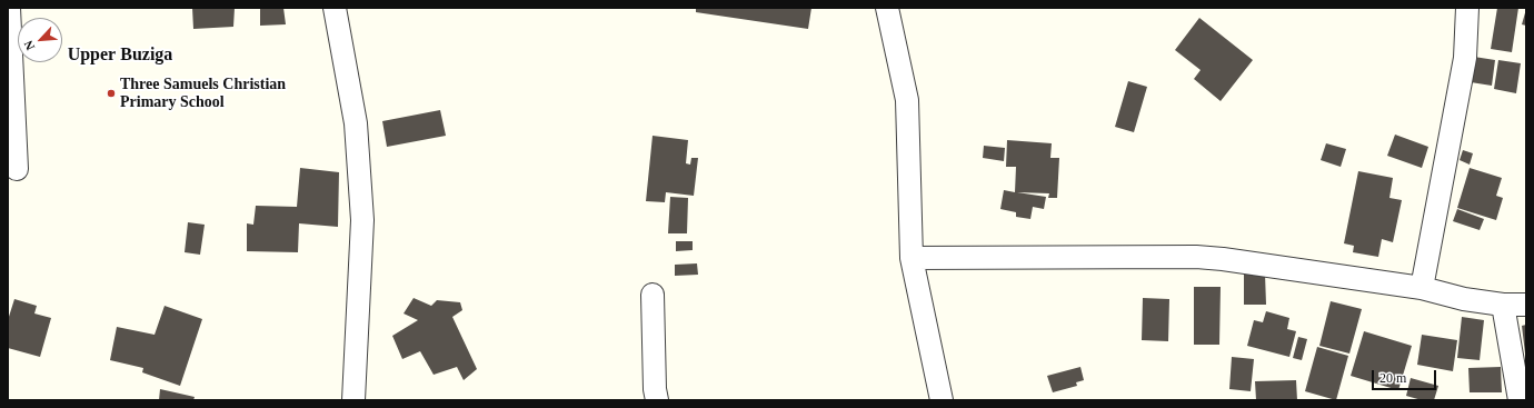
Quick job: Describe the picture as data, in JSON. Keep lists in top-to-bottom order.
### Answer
{
  "districts": ["Upper Buziga"],
  "places": ["Three Samuels Christian Primary School"],
  "scale_bar": "20 m",
  "north": "bottom left"
}
